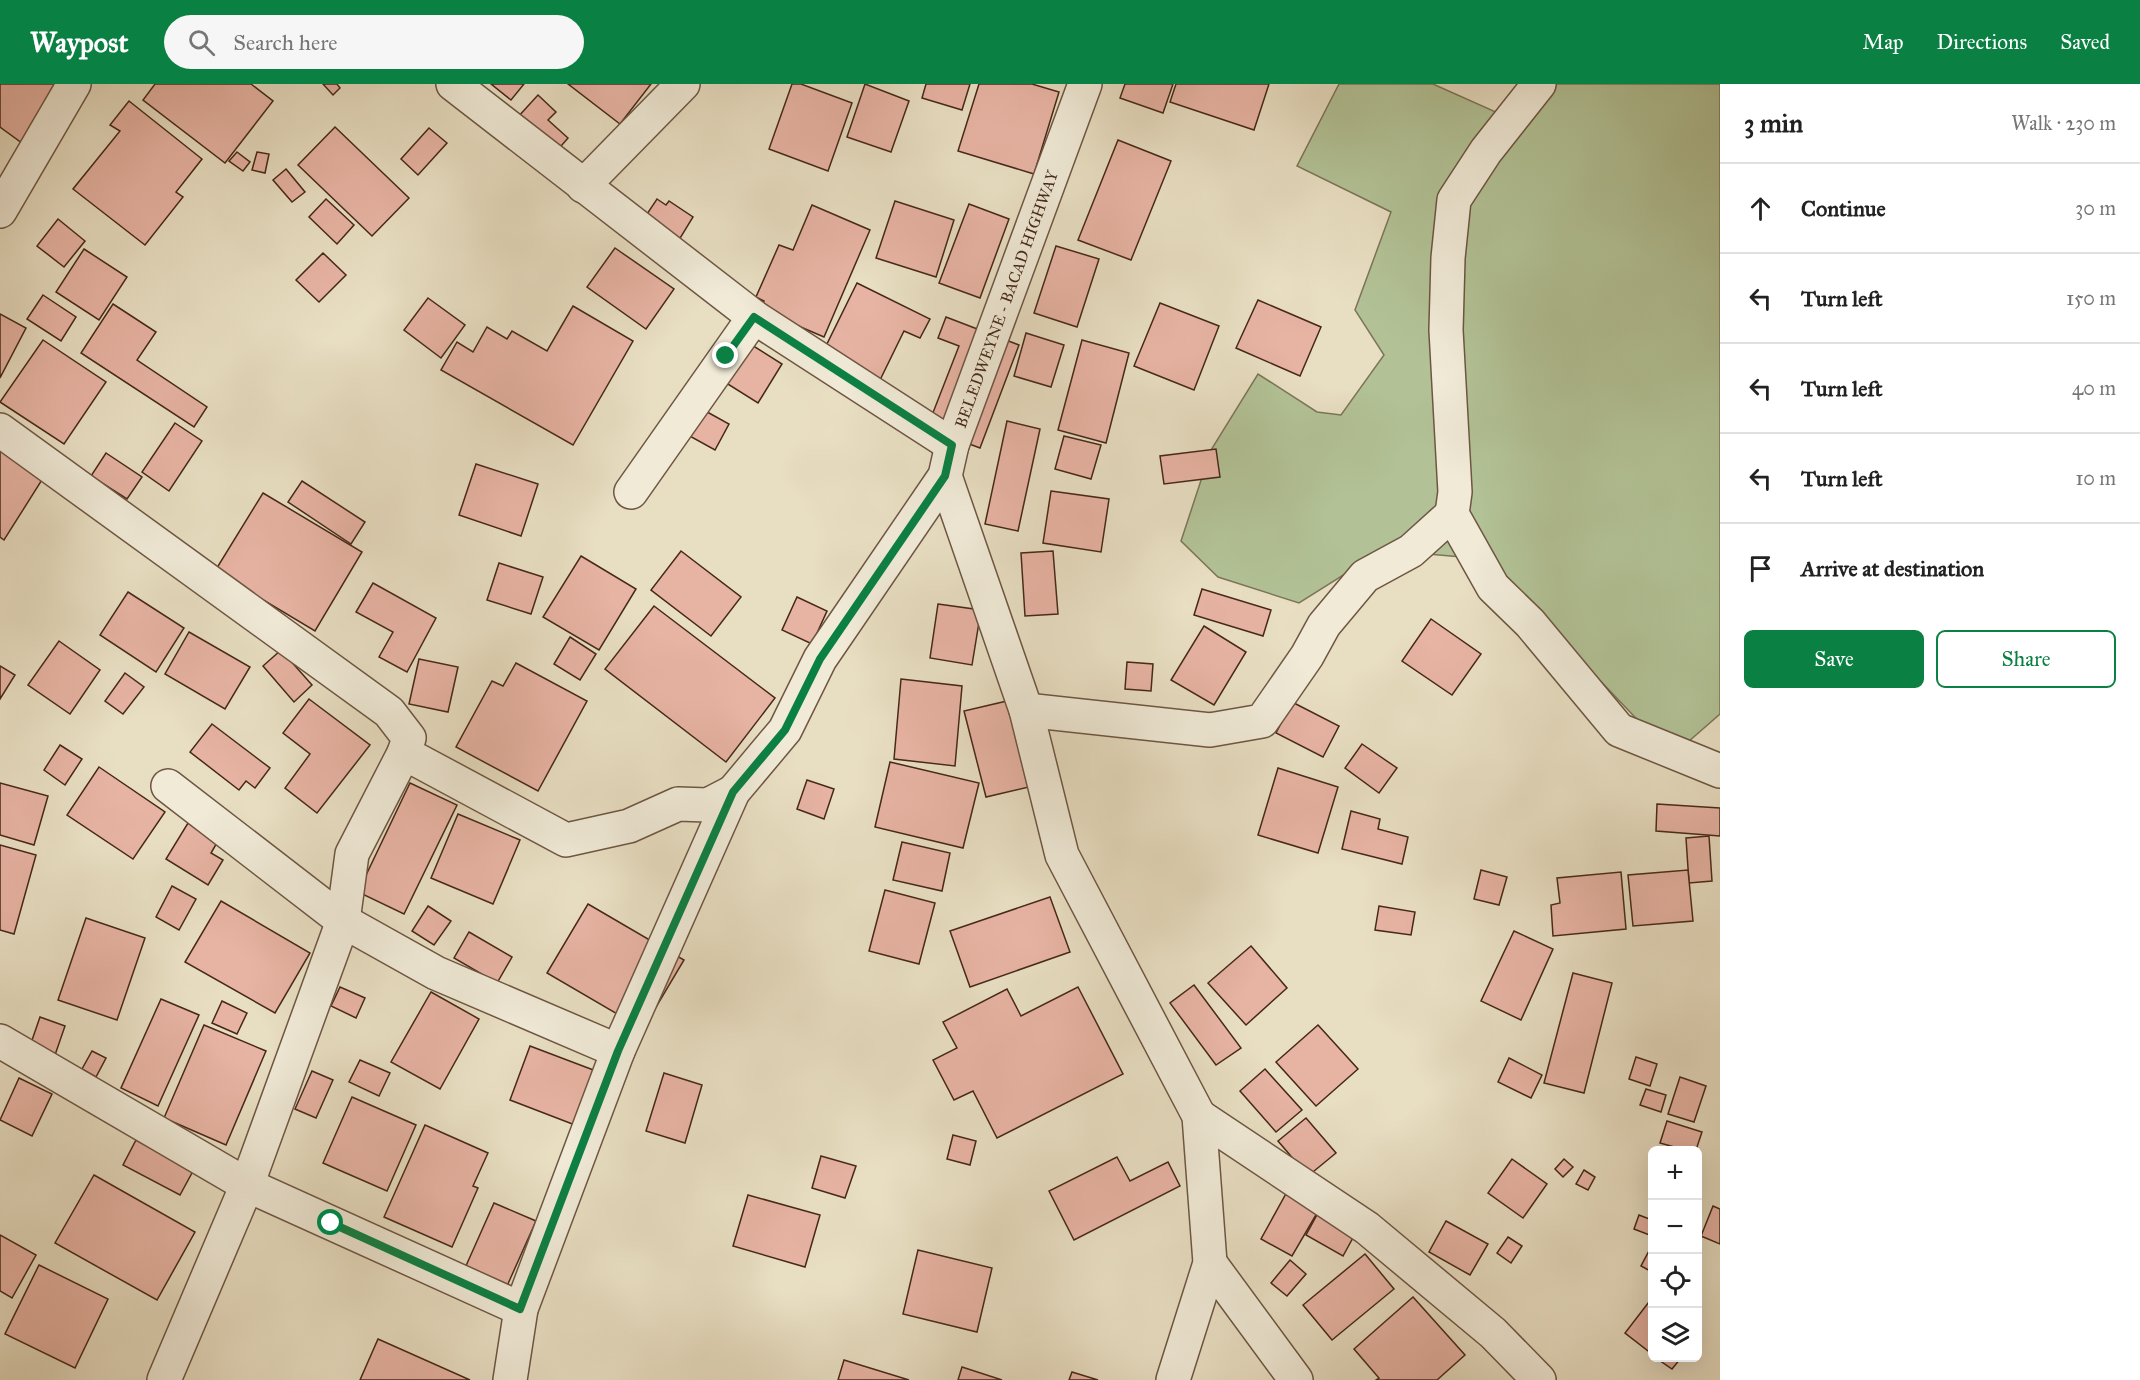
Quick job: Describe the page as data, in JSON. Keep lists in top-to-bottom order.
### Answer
{
  "streets": {
    "street": ["BELEDWEYNE - BACAD HIGHWAY"]
  },
  "page": {
    "header": "Waypost",
    "search": "Search here",
    "nav": ["Map", "Directions", "Saved"],
    "heading": ["3 min", "Walk · 230 m"],
    "list": [
      ["Continue", "30 m"],
      ["Turn left", "150 m"],
      ["Turn left", "40 m"],
      ["Turn left", "10 m"],
      "Arrive at destination"
    ],
    "buttons": ["Save", "Share"],
    "map_buttons": ["+", "−"]
  }
}
